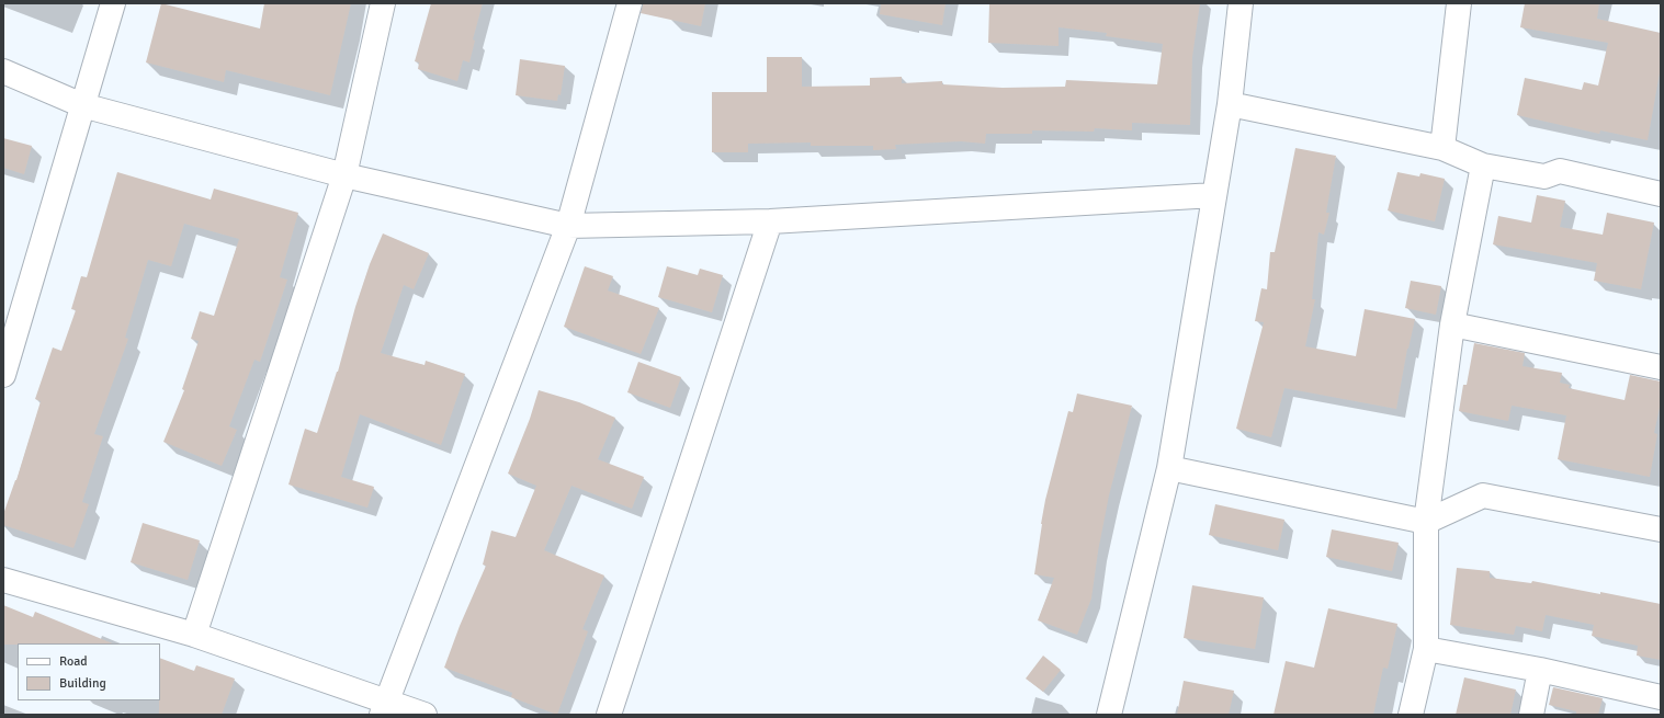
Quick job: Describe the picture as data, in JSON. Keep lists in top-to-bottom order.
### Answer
{
  "legend": ["Road", "Building"]
}
